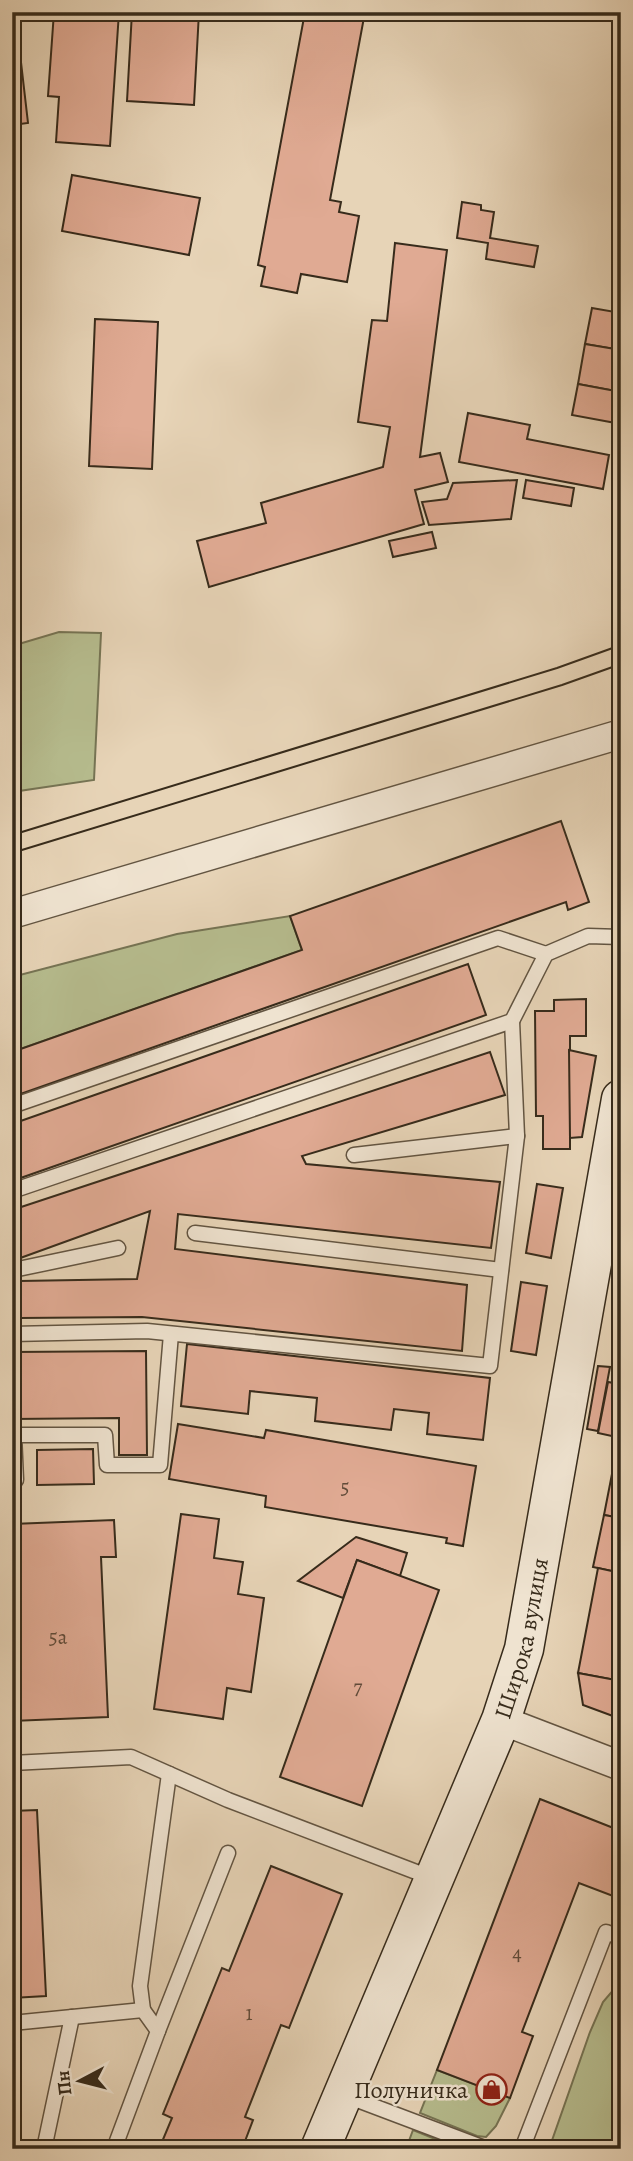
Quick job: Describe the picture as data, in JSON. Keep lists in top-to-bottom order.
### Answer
{
  "streets": {
    "street": ["Широка вулиця"]
  },
  "places": {
    "shop": ["Полуничка"]
  },
  "house_numbers": [
    "5",
    "5а",
    "7",
    "4",
    "1"
  ],
  "north": "left"
}
